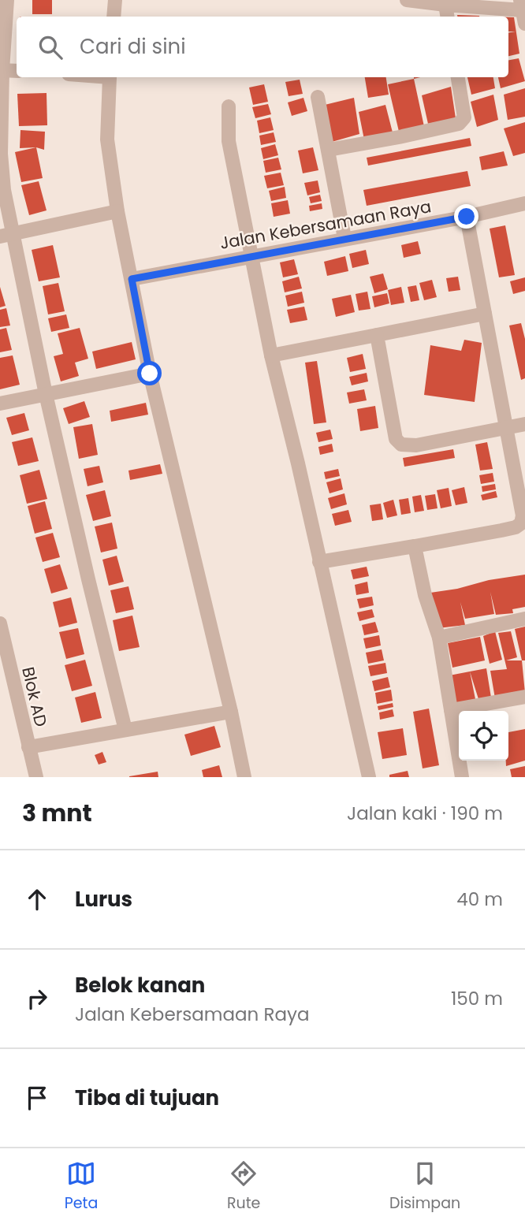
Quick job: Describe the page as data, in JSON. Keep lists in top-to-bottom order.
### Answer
{
  "streets": {
    "street": ["Jalan Kebersamaan Raya", "Blok AD"]
  },
  "page": {
    "search": "Cari di sini",
    "heading": ["3 mnt", "Jalan kaki · 190 m"],
    "list": [
      ["Lurus", "40 m"],
      ["Belok kanan", "Jalan Kebersamaan Raya", "150 m"],
      "Tiba di tujuan"
    ],
    "nav": ["Peta", "Rute", "Disimpan"]
  }
}
